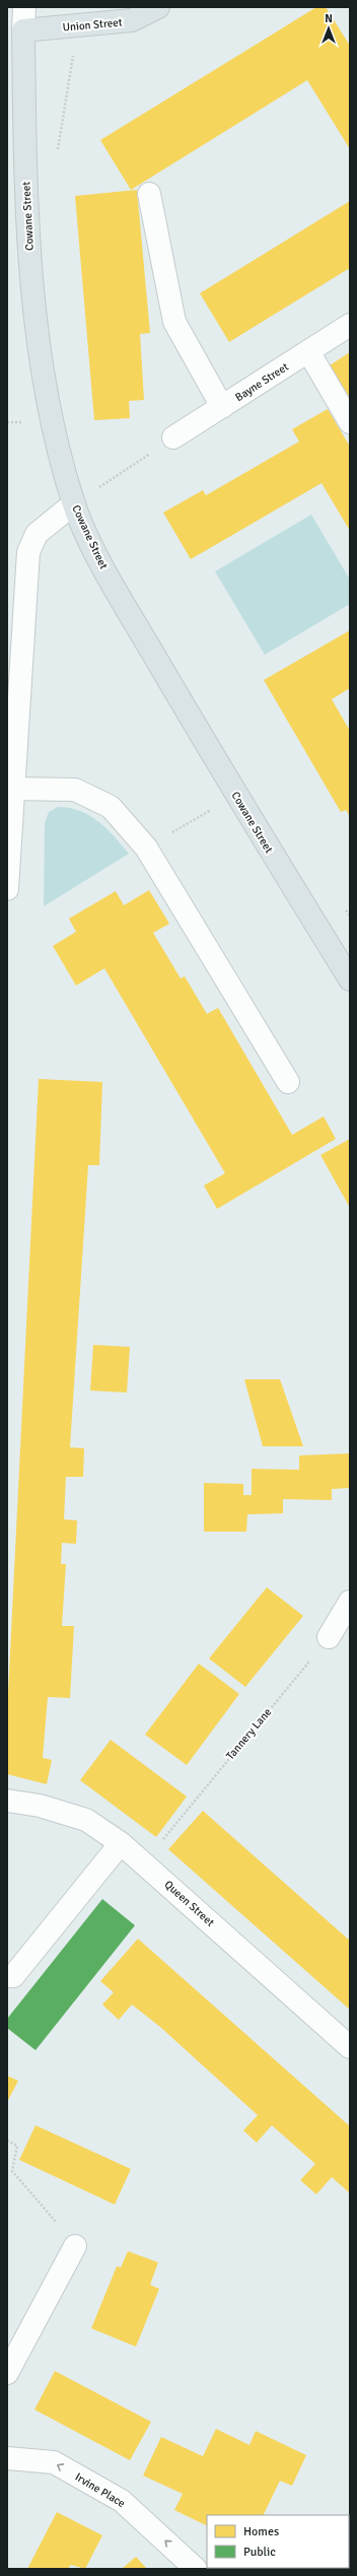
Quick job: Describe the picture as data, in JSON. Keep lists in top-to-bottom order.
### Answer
{
  "streets": {
    "main road": ["Union Street", "Cowane Street"],
    "street": ["Bayne Street", "Queen Street", "Irvine Place"],
    "path": ["Tannery Lane"]
  },
  "crossings": [
    ["Union Street", "Cowane Street"],
    ["Tannery Lane", "Queen Street"]
  ],
  "one_way": ["Irvine Place"],
  "legend": ["Homes", "Public"],
  "north": "top"
}
